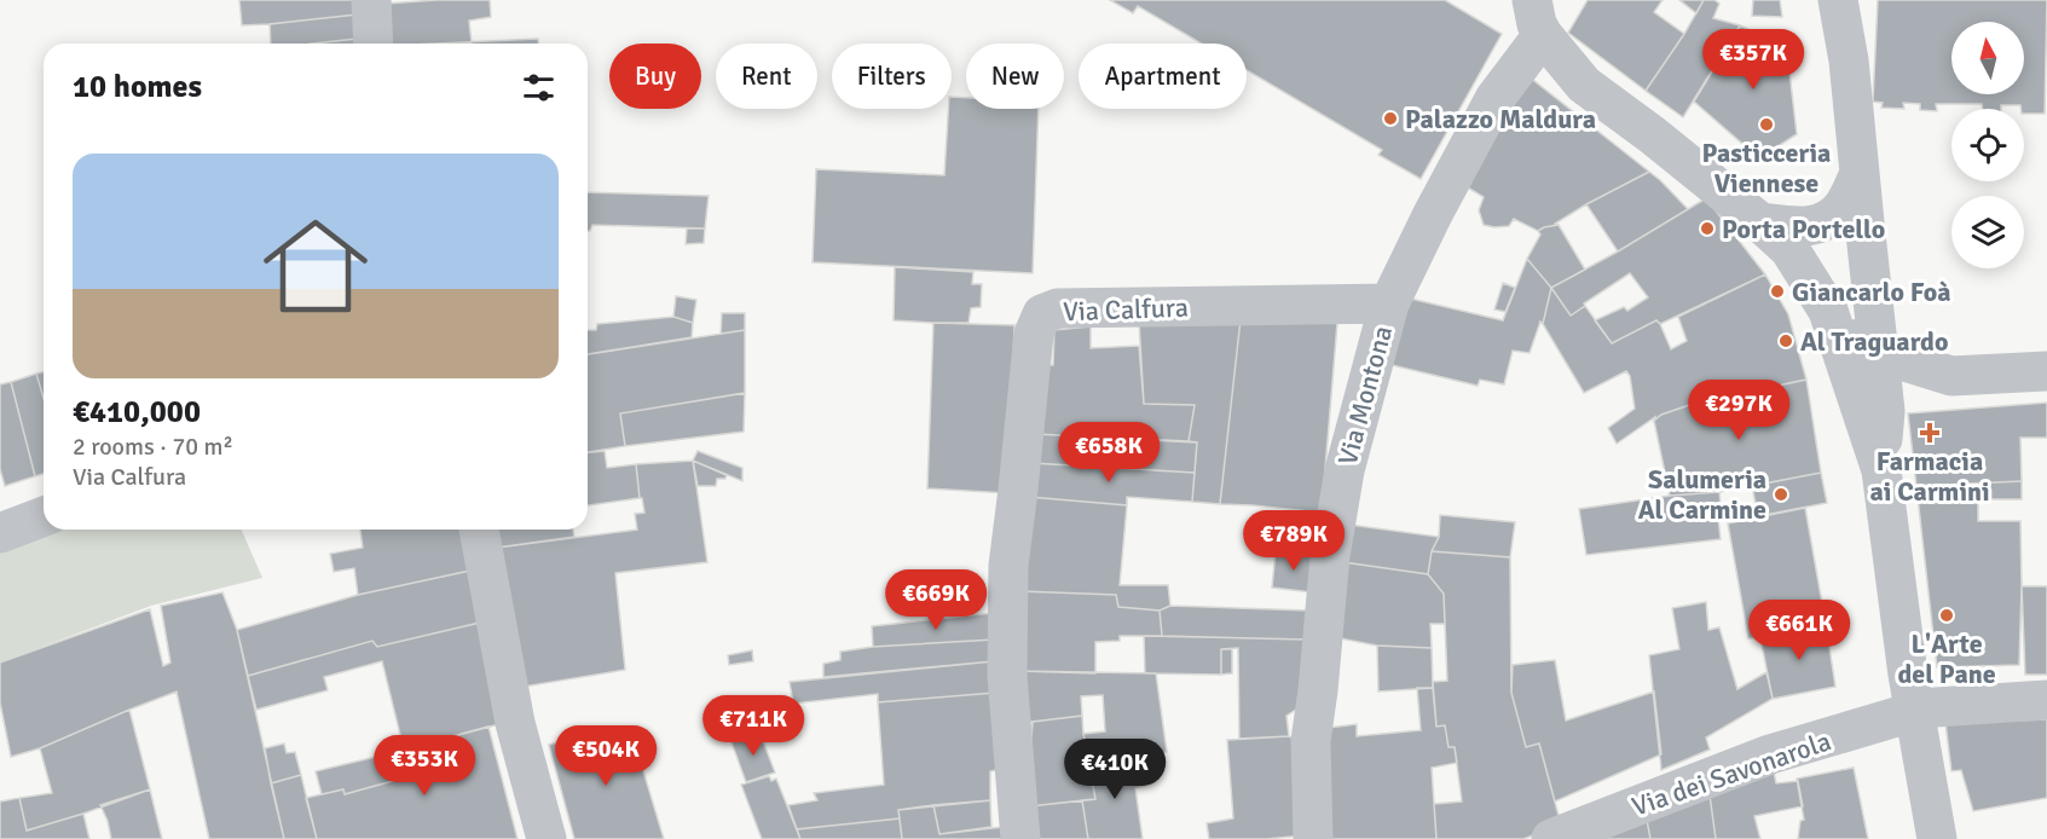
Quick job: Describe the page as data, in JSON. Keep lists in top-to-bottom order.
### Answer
{
  "streets": {
    "street": ["Via Calfura", "Via Montona", "Via dei Savonarola"]
  },
  "crossings": [
    ["Via Calfura", "Via Montona"]
  ],
  "places": {
    "other": [
      "Palazzo Maldura",
      "Pasticceria Viennese",
      "Porta Portello",
      "Giancarlo Foà",
      "Al Traguardo",
      "Salumeria Al Carmine",
      "L'Arte del Pane"
    ],
    "health": ["Farmacia ai Carmini"]
  },
  "north": "top",
  "page": {
    "price": [
      "€357K",
      "€297K",
      "€658K",
      "€789K",
      "€669K",
      "€661K",
      "€711K",
      "€504K",
      "€353K",
      "€410K"
    ],
    "chip": [
      "Buy",
      "Rent",
      "Filters",
      "New",
      "Apartment"
    ],
    "heading": "10 homes",
    "list": [
      {
        "name": "€410,000",
        "note": "2 rooms · 70 m² · Via Calfura"
      }
    ]
  }
}
